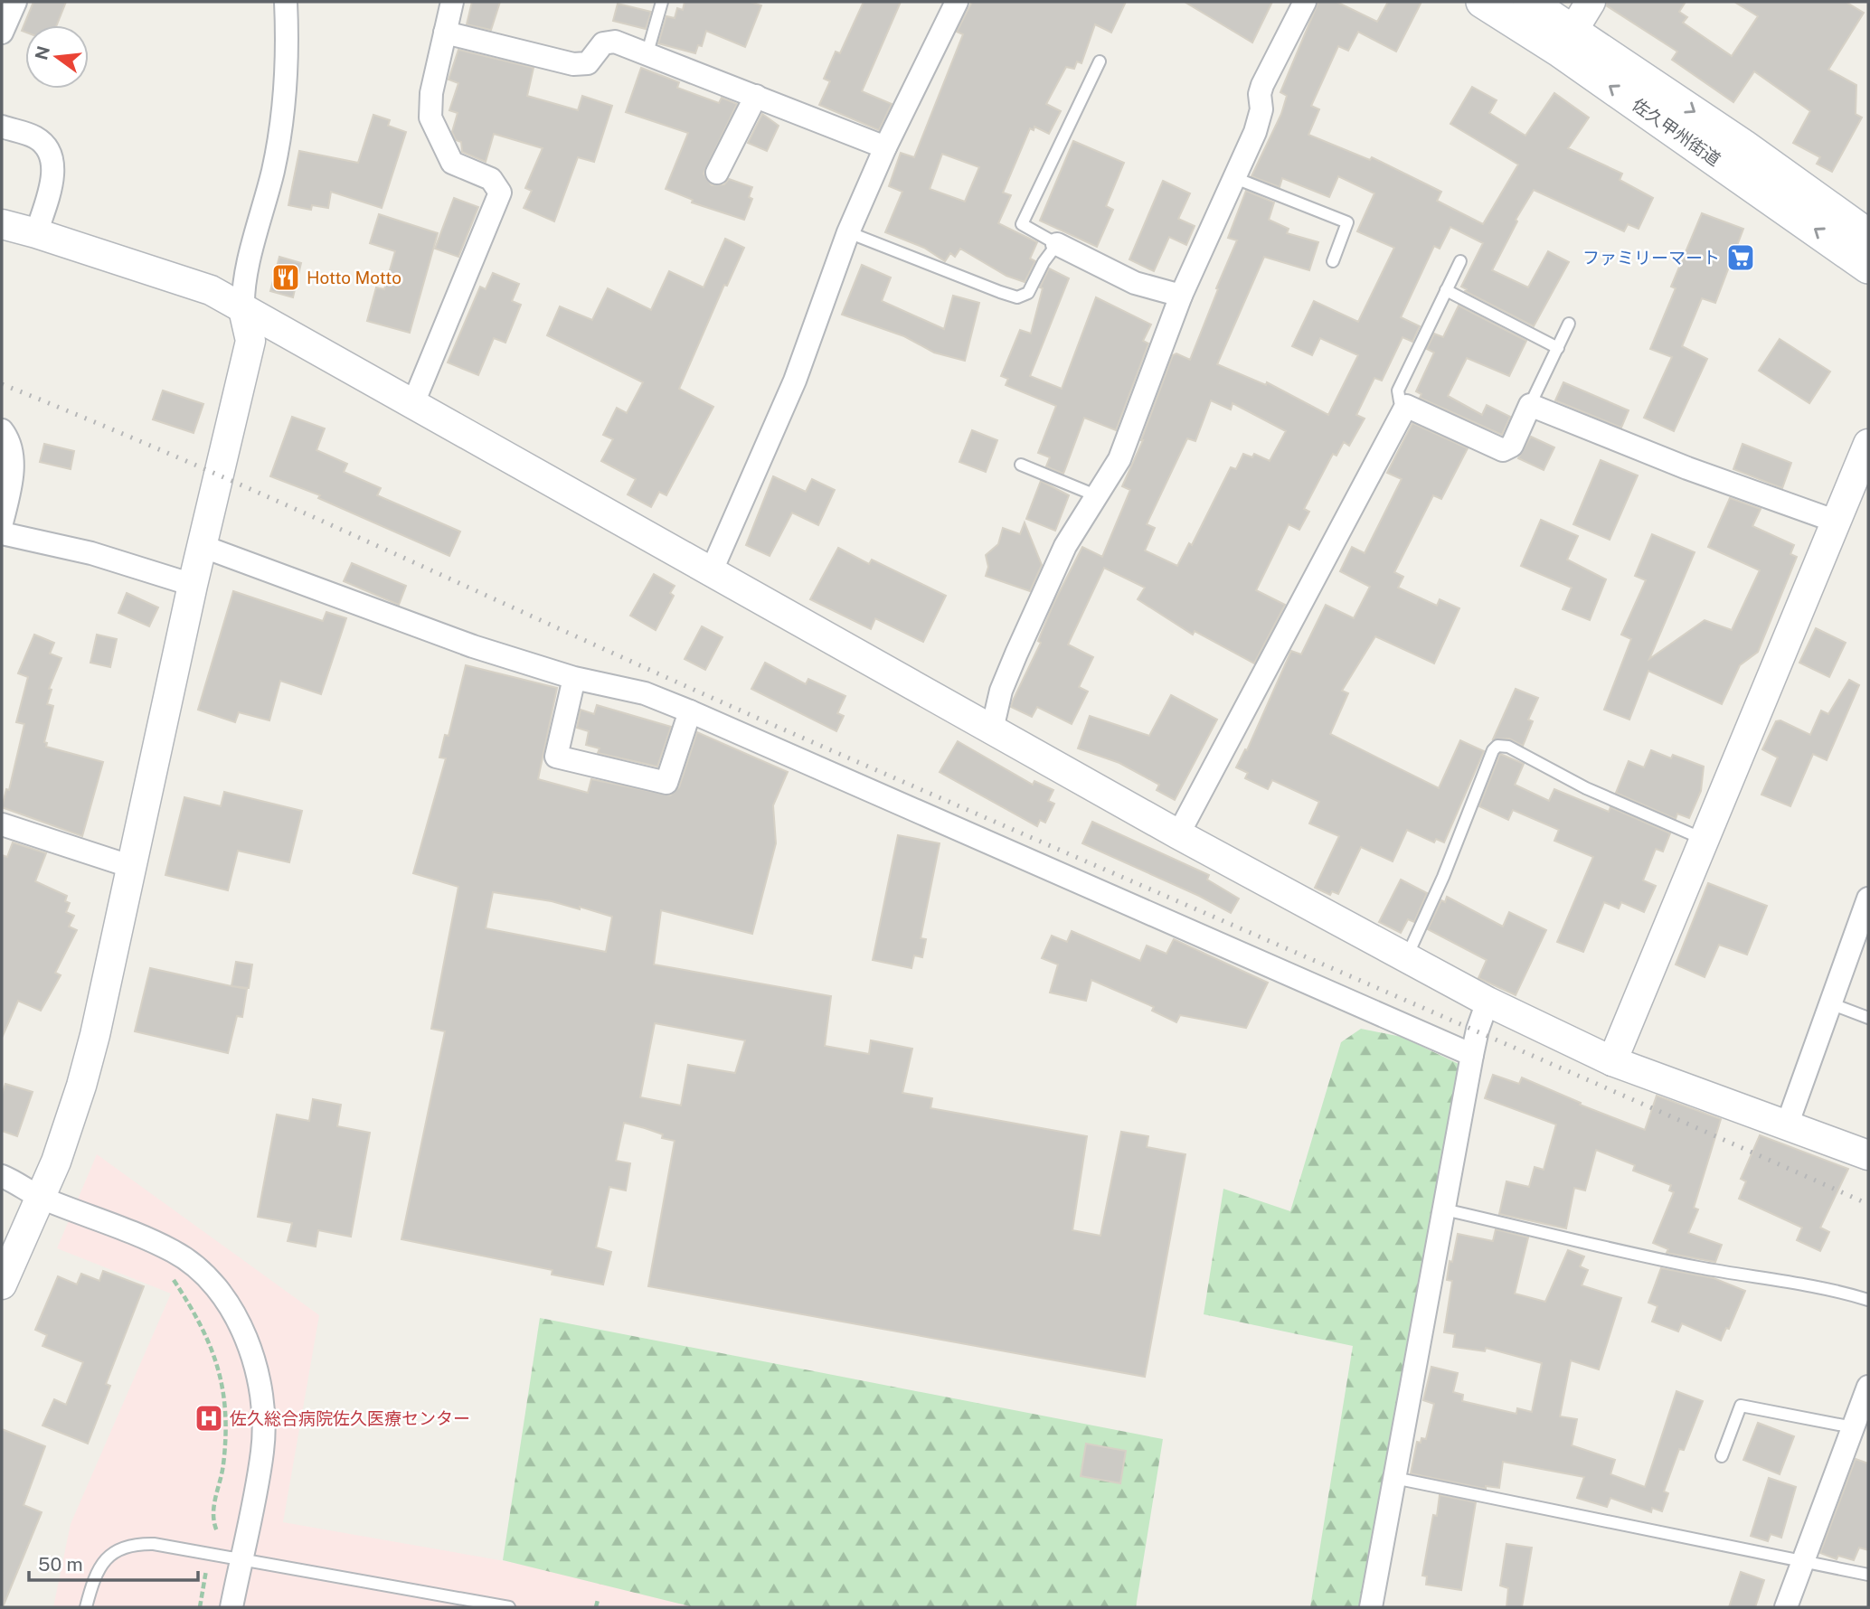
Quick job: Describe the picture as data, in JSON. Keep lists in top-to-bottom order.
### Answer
{
  "streets": {
    "main road": ["佐久甲州街道"]
  },
  "places": {
    "supermarket": ["ファミリーマート"],
    "restaurant": ["Hotto Motto"],
    "hospital": ["佐久総合病院佐久医療センター"]
  },
  "scale_bar": "50 m",
  "north": "left"
}
